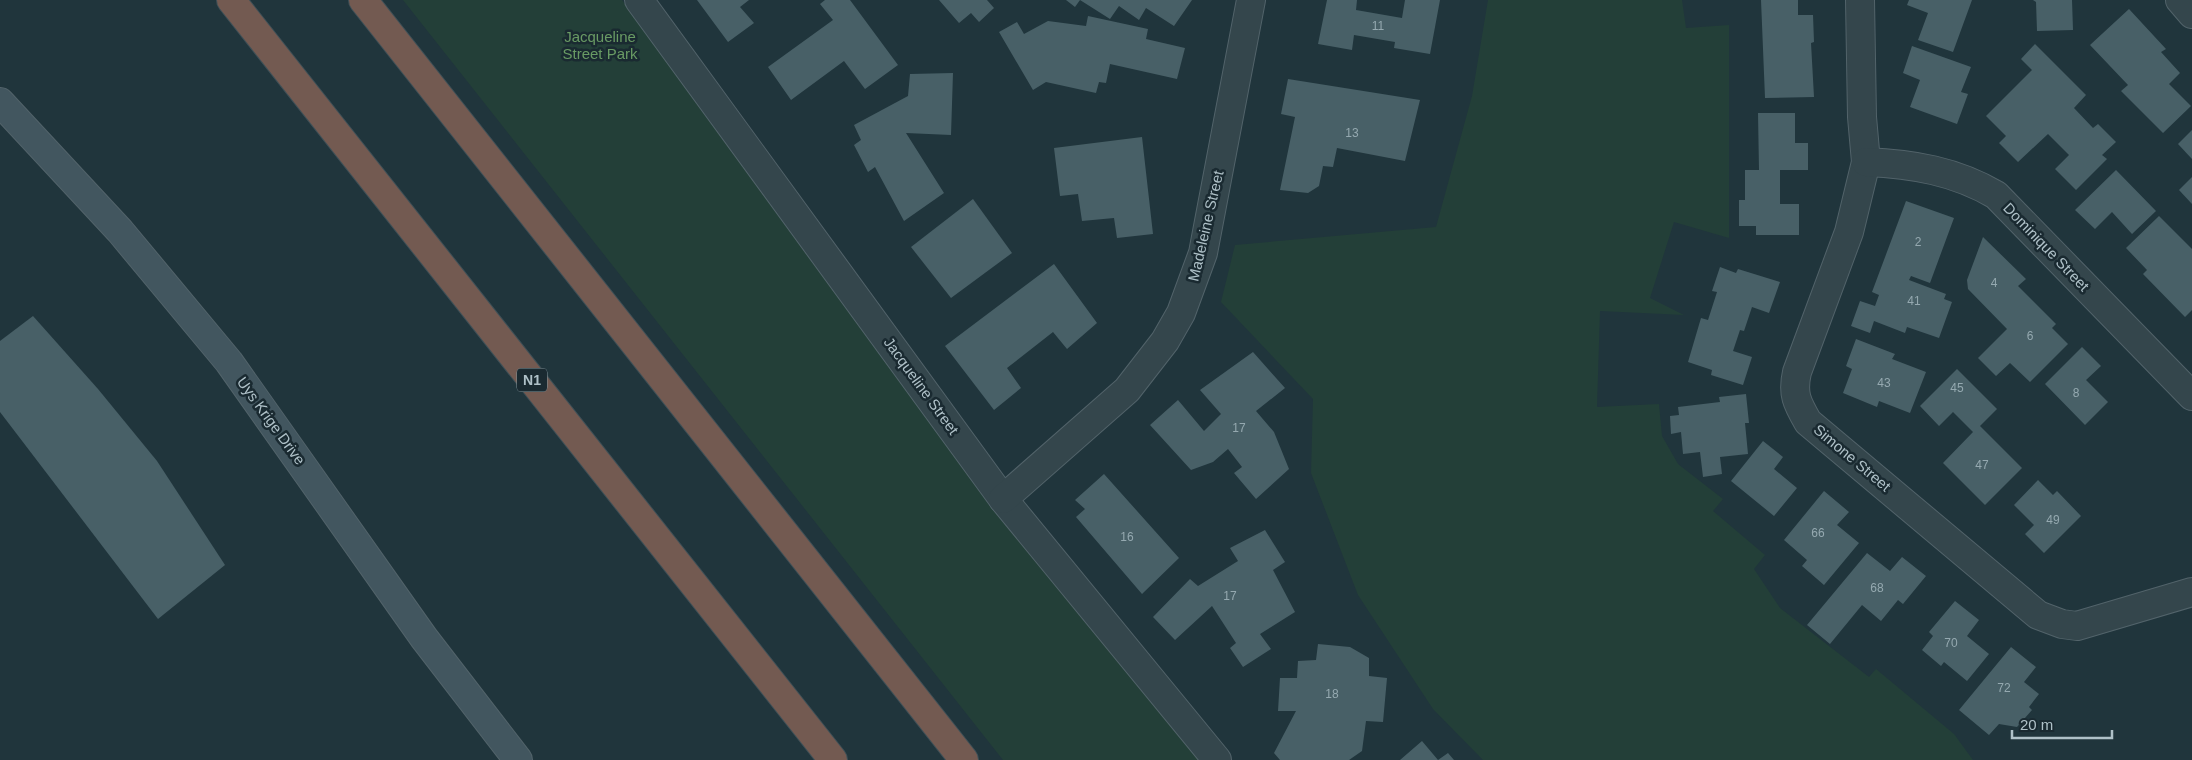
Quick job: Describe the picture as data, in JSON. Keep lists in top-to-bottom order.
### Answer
{
  "streets": {
    "highway": ["N1"],
    "street": [
      "Madeleine Street",
      "Dominique Street",
      "Jacqueline Street",
      "Uys Krige Drive",
      "Simone Street"
    ]
  },
  "crossings": [
    ["Madeleine Street", "Jacqueline Street"],
    ["Dominique Street", "Simone Street"]
  ],
  "parks": ["Jacqueline Street Park"],
  "house_numbers": [
    "11",
    "13",
    "2",
    "4",
    "41",
    "6",
    "43",
    "45",
    "8",
    "17",
    "47",
    "49",
    "66",
    "16",
    "68",
    "17",
    "70",
    "72",
    "18"
  ],
  "scale_bar": "20 m"
}
